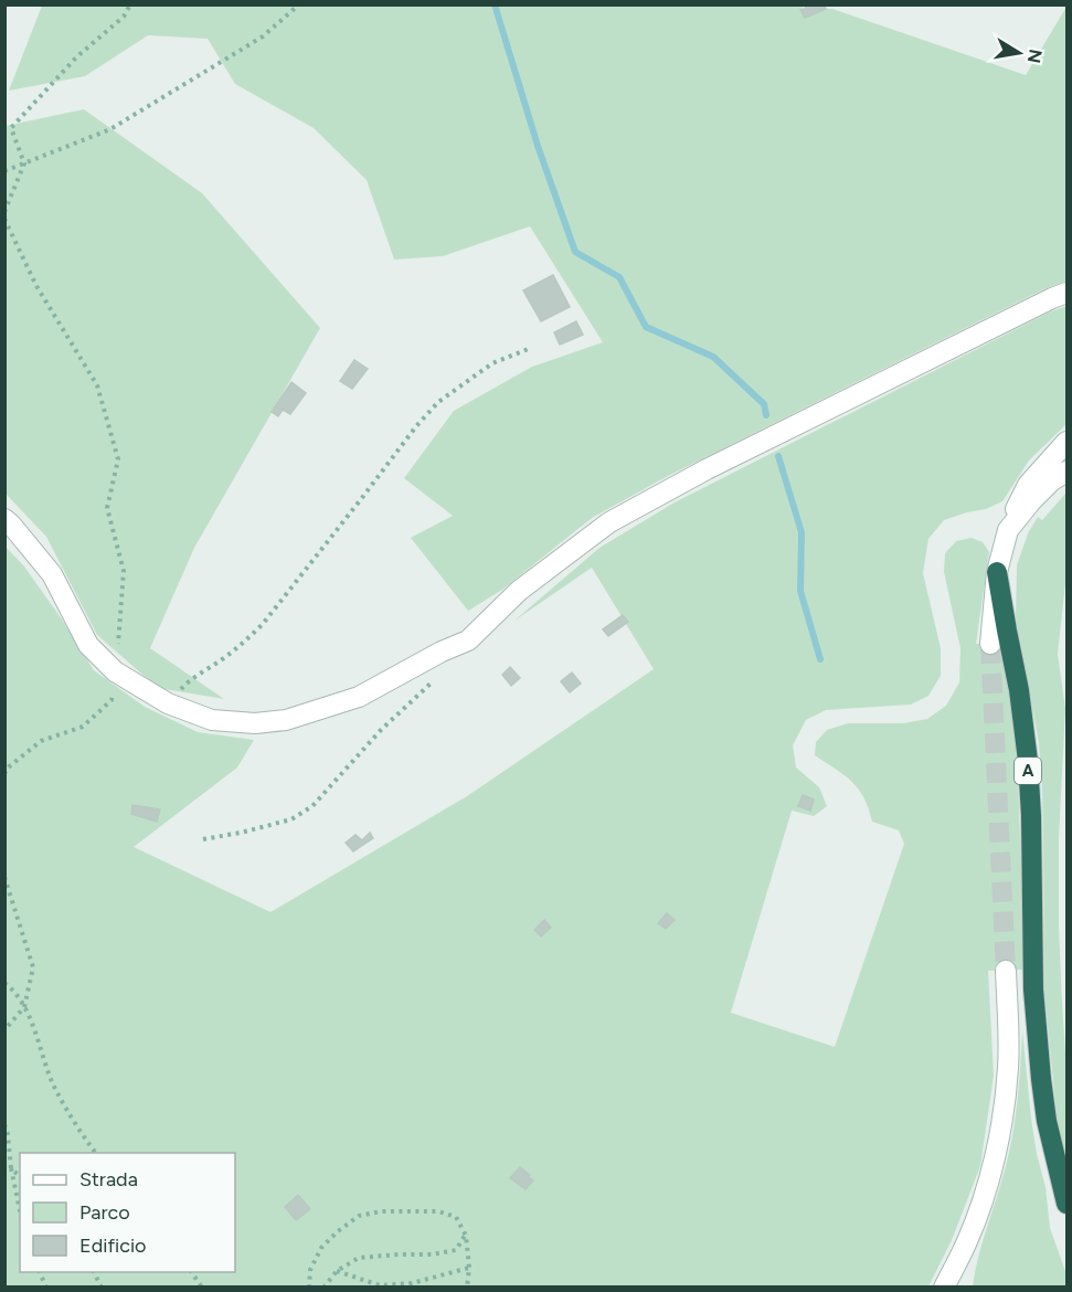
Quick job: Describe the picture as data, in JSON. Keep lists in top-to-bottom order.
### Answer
{
  "streets": {
    "highway": ["A"]
  },
  "legend": ["Strada", "Parco", "Edificio"],
  "north": "right"
}
